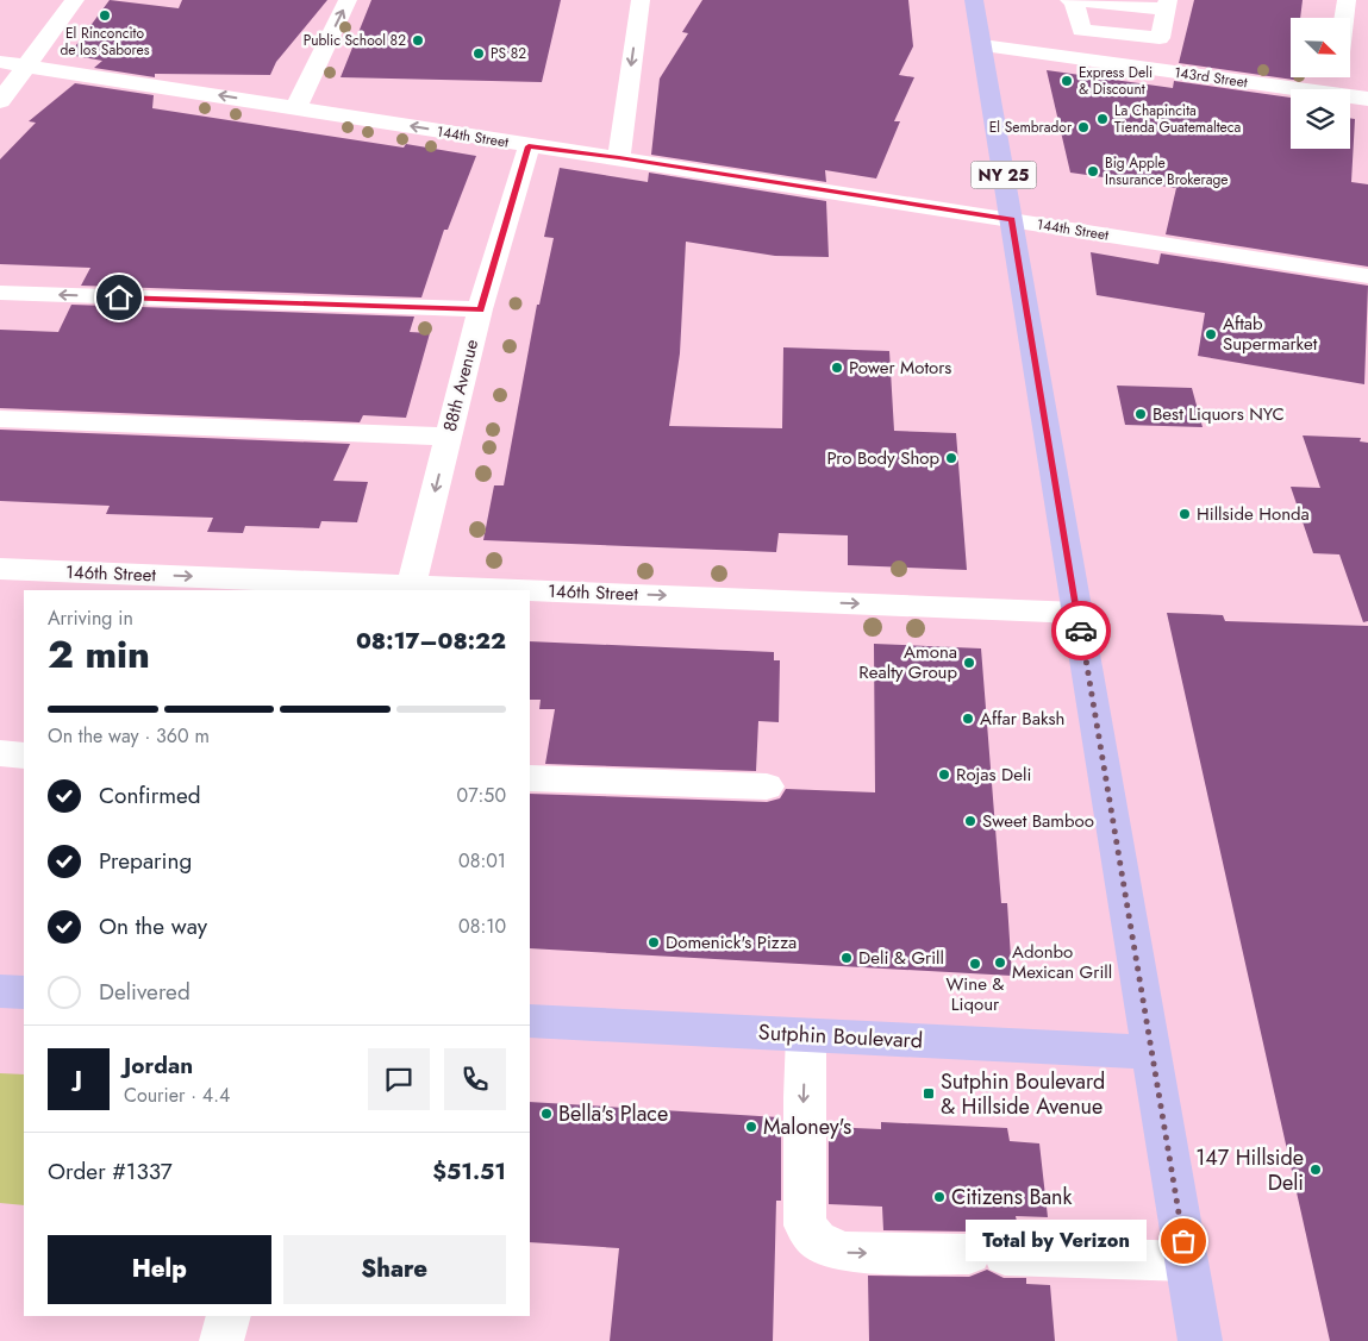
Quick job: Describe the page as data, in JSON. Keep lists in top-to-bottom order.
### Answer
{
  "streets": {
    "main road": ["NY 25", "Sutphin Boulevard"],
    "street": [
      "143rd Street",
      "144th Street",
      "88th Avenue",
      "146th Street"
    ]
  },
  "crossings": [
    ["143rd Street", "NY 25"],
    ["144th Street", "NY 25"],
    ["144th Street", "88th Avenue"],
    ["NY 25", "146th Street"],
    ["NY 25", "Sutphin Boulevard"],
    ["88th Avenue", "146th Street"]
  ],
  "places": {
    "other": [
      "El Rinconcito de los Sabores",
      "Public School 82",
      "PS 82",
      "Express Deli & Discount",
      "La Chapincita Tienda Guatemalteca",
      "El Sembrador",
      "Big Apple Insurance Brokerage",
      "Aftab Supermarket",
      "Power Motors",
      "Best Liquors NYC",
      "Pro Body Shop",
      "Hillside Honda",
      "Amona Realty Group",
      "Affar Baksh",
      "Rojas Deli",
      "Sweet Bamboo",
      "Domenick's Pizza",
      "Deli & Grill",
      "Adonbo Mexican Grill",
      "Wine & Liqour",
      "Bella's Place",
      "Maloney's",
      "147 Hillside Deli",
      "Citizens Bank",
      "Total by Verizon"
    ],
    "transit": ["Sutphin Boulevard & Hillside Avenue"]
  },
  "north": "bottom right",
  "page": {
    "heading": ["2 min", "Arriving in", "08:17–08:22"],
    "panel": [
      "Jordan",
      "Courier · 4.4",
      "Order #1337",
      "$51.51"
    ],
    "bar": "On the way · 360 m",
    "list": [
      ["Confirmed", "07:50"],
      ["Preparing", "08:01"],
      ["On the way", "08:10"],
      "Delivered"
    ],
    "round": "J",
    "bubble": "Total by Verizon",
    "buttons": ["Help", "Share"]
  }
}
